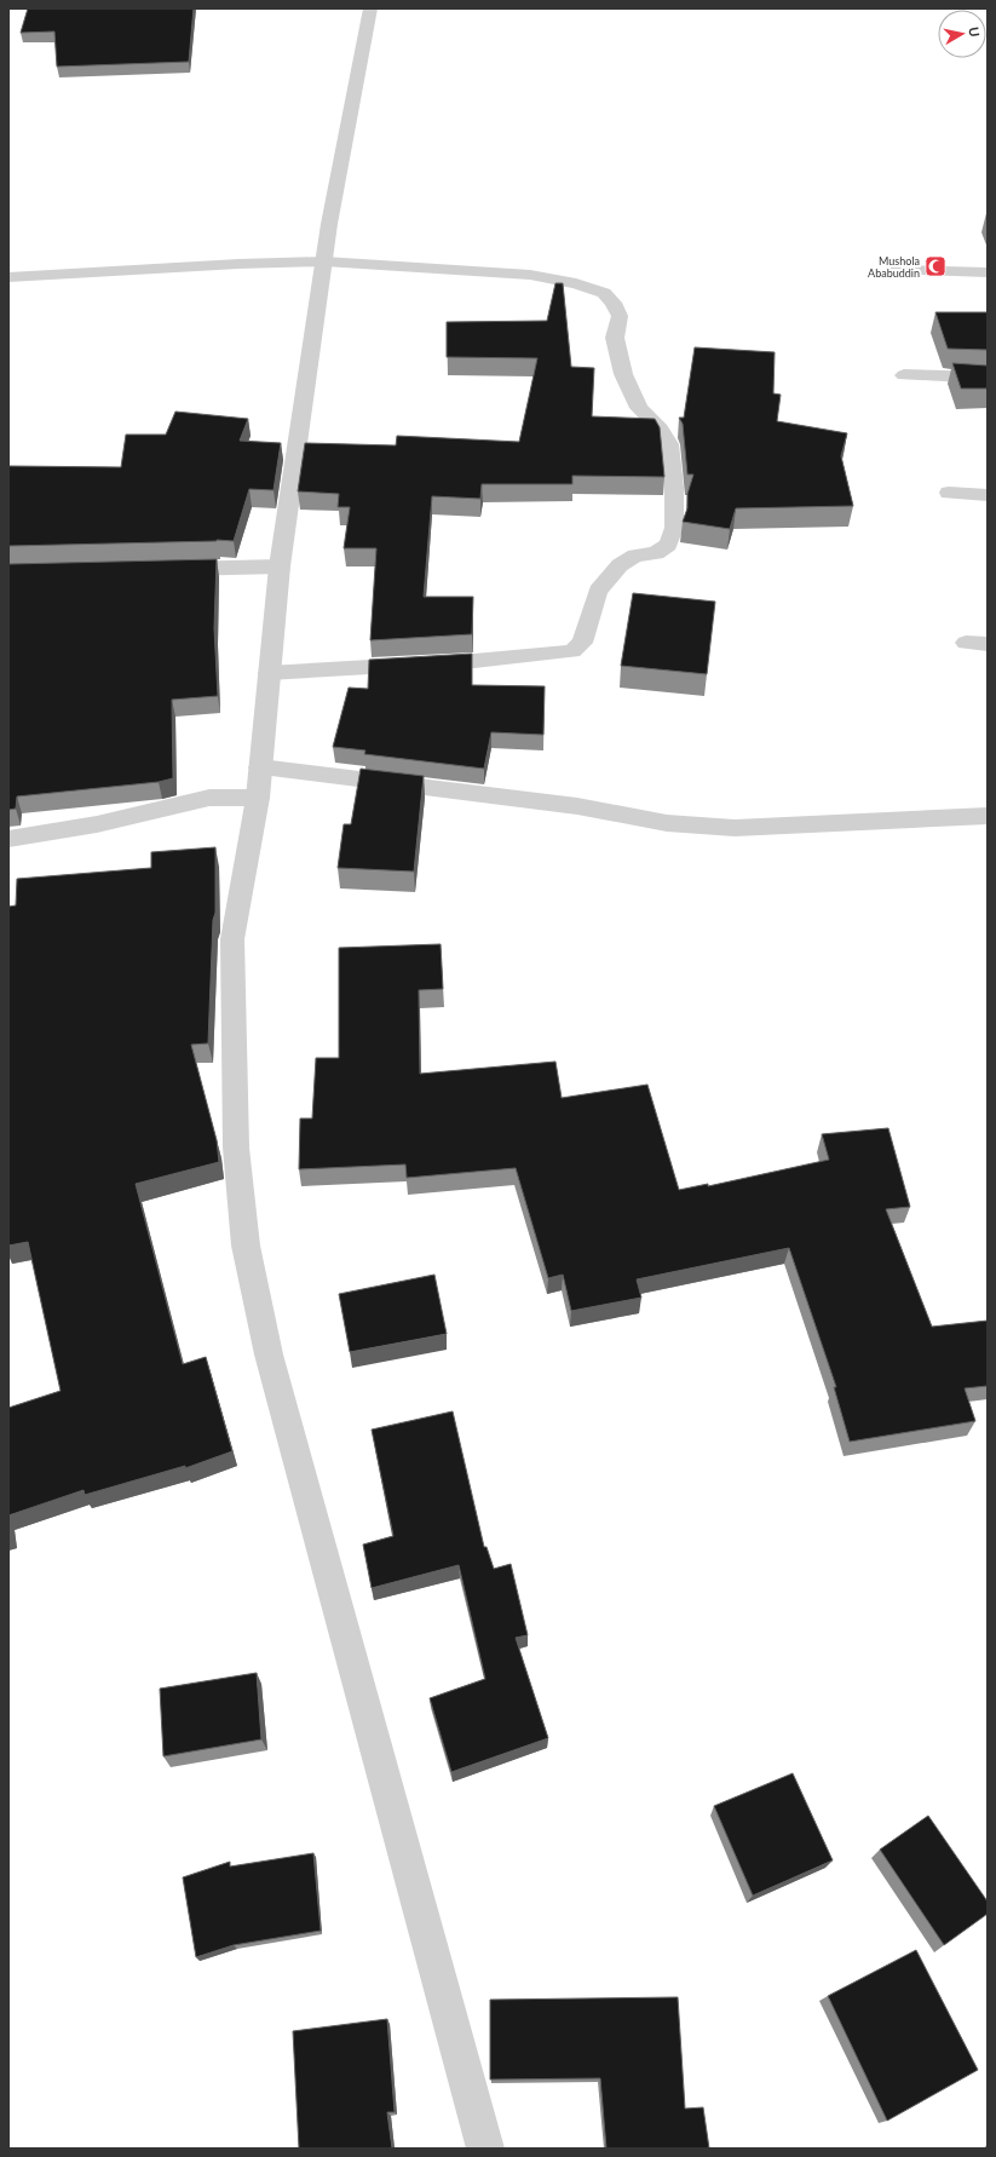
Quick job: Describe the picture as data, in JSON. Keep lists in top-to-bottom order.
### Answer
{
  "places": {
    "mosque": ["Mushola Ababuddin"]
  },
  "north": "right"
}
